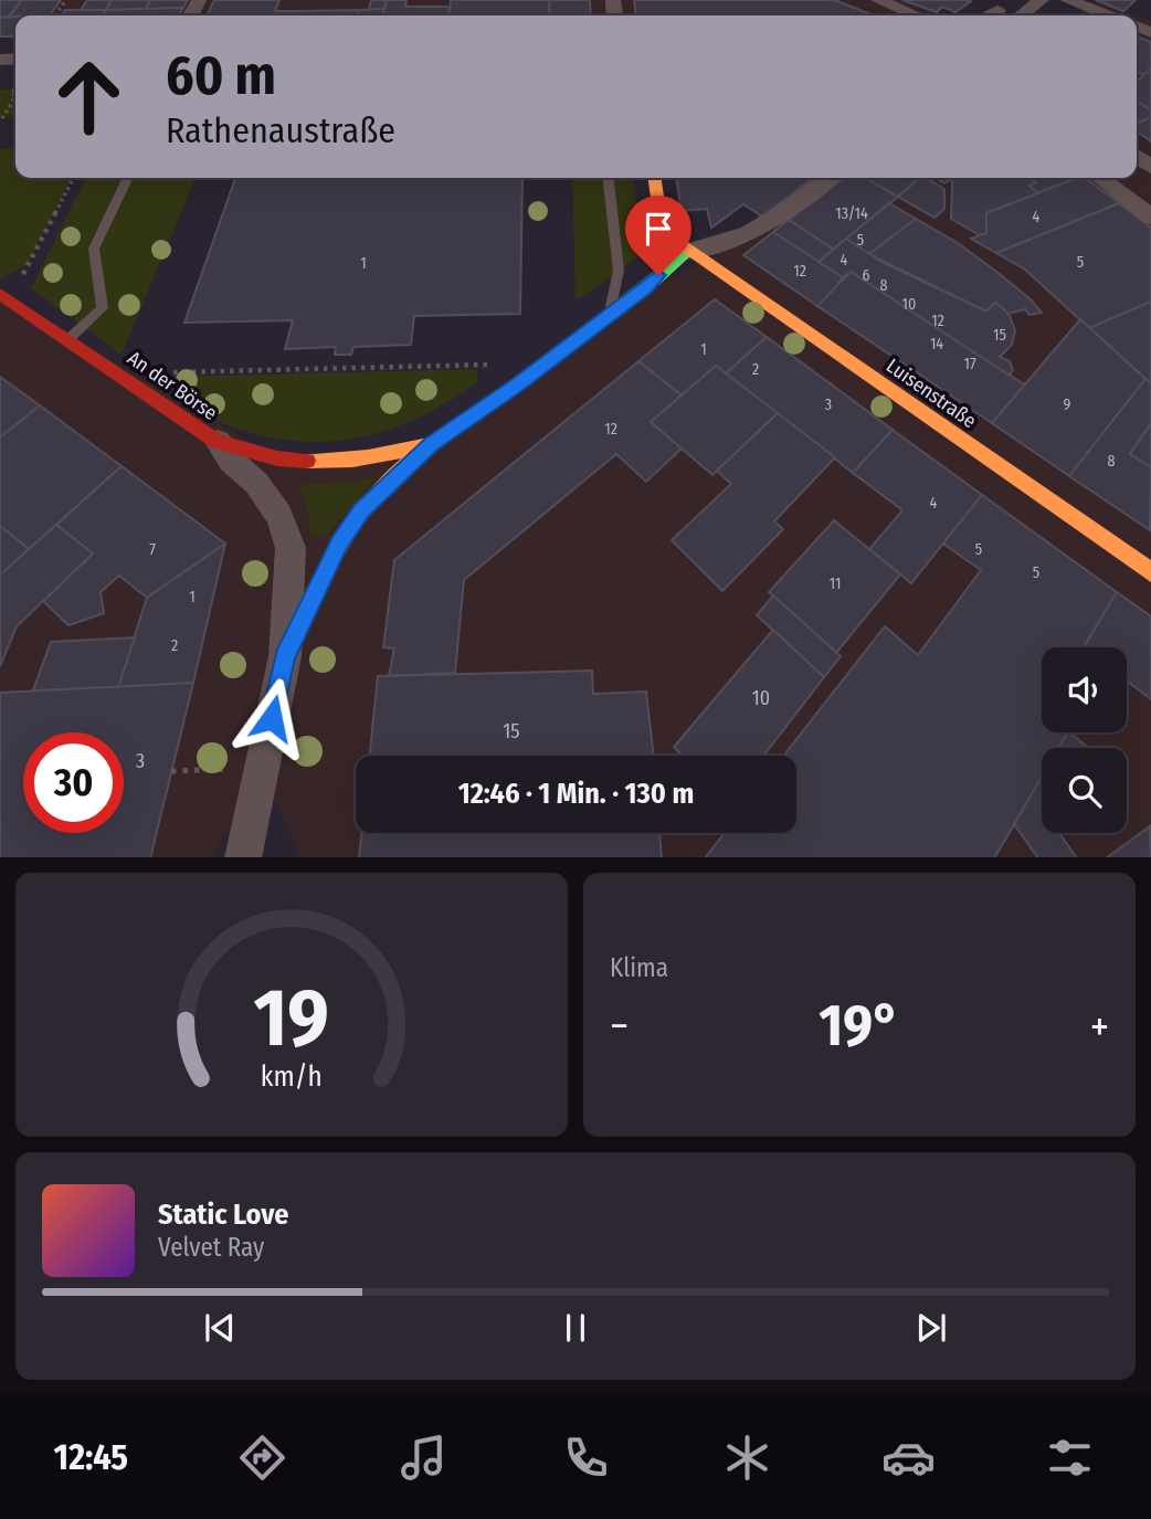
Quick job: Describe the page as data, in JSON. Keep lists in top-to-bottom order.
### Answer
{
  "streets": {
    "street": ["An der Börse", "Luisenstraße"]
  },
  "house_numbers": [
    "13/14",
    "4",
    "5",
    "4",
    "5",
    "1",
    "12",
    "6",
    "8",
    "10",
    "12",
    "15",
    "14",
    "1",
    "17",
    "2",
    "3",
    "9",
    "12",
    "8",
    "4",
    "7",
    "5",
    "5",
    "11",
    "1",
    "2",
    "10",
    "15",
    "3"
  ],
  "page": {
    "turn": ["60 m", "Rathenaustraße"],
    "limit": "30",
    "trip": "12:46 · 1 Min. · 130 m",
    "tile": "Klima",
    "heat": ["−", "19°", "+"],
    "song": ["Static Love", "Velvet Ray"],
    "tabs": "12:45",
    "gauge": ["19", "km/h"]
  }
}
